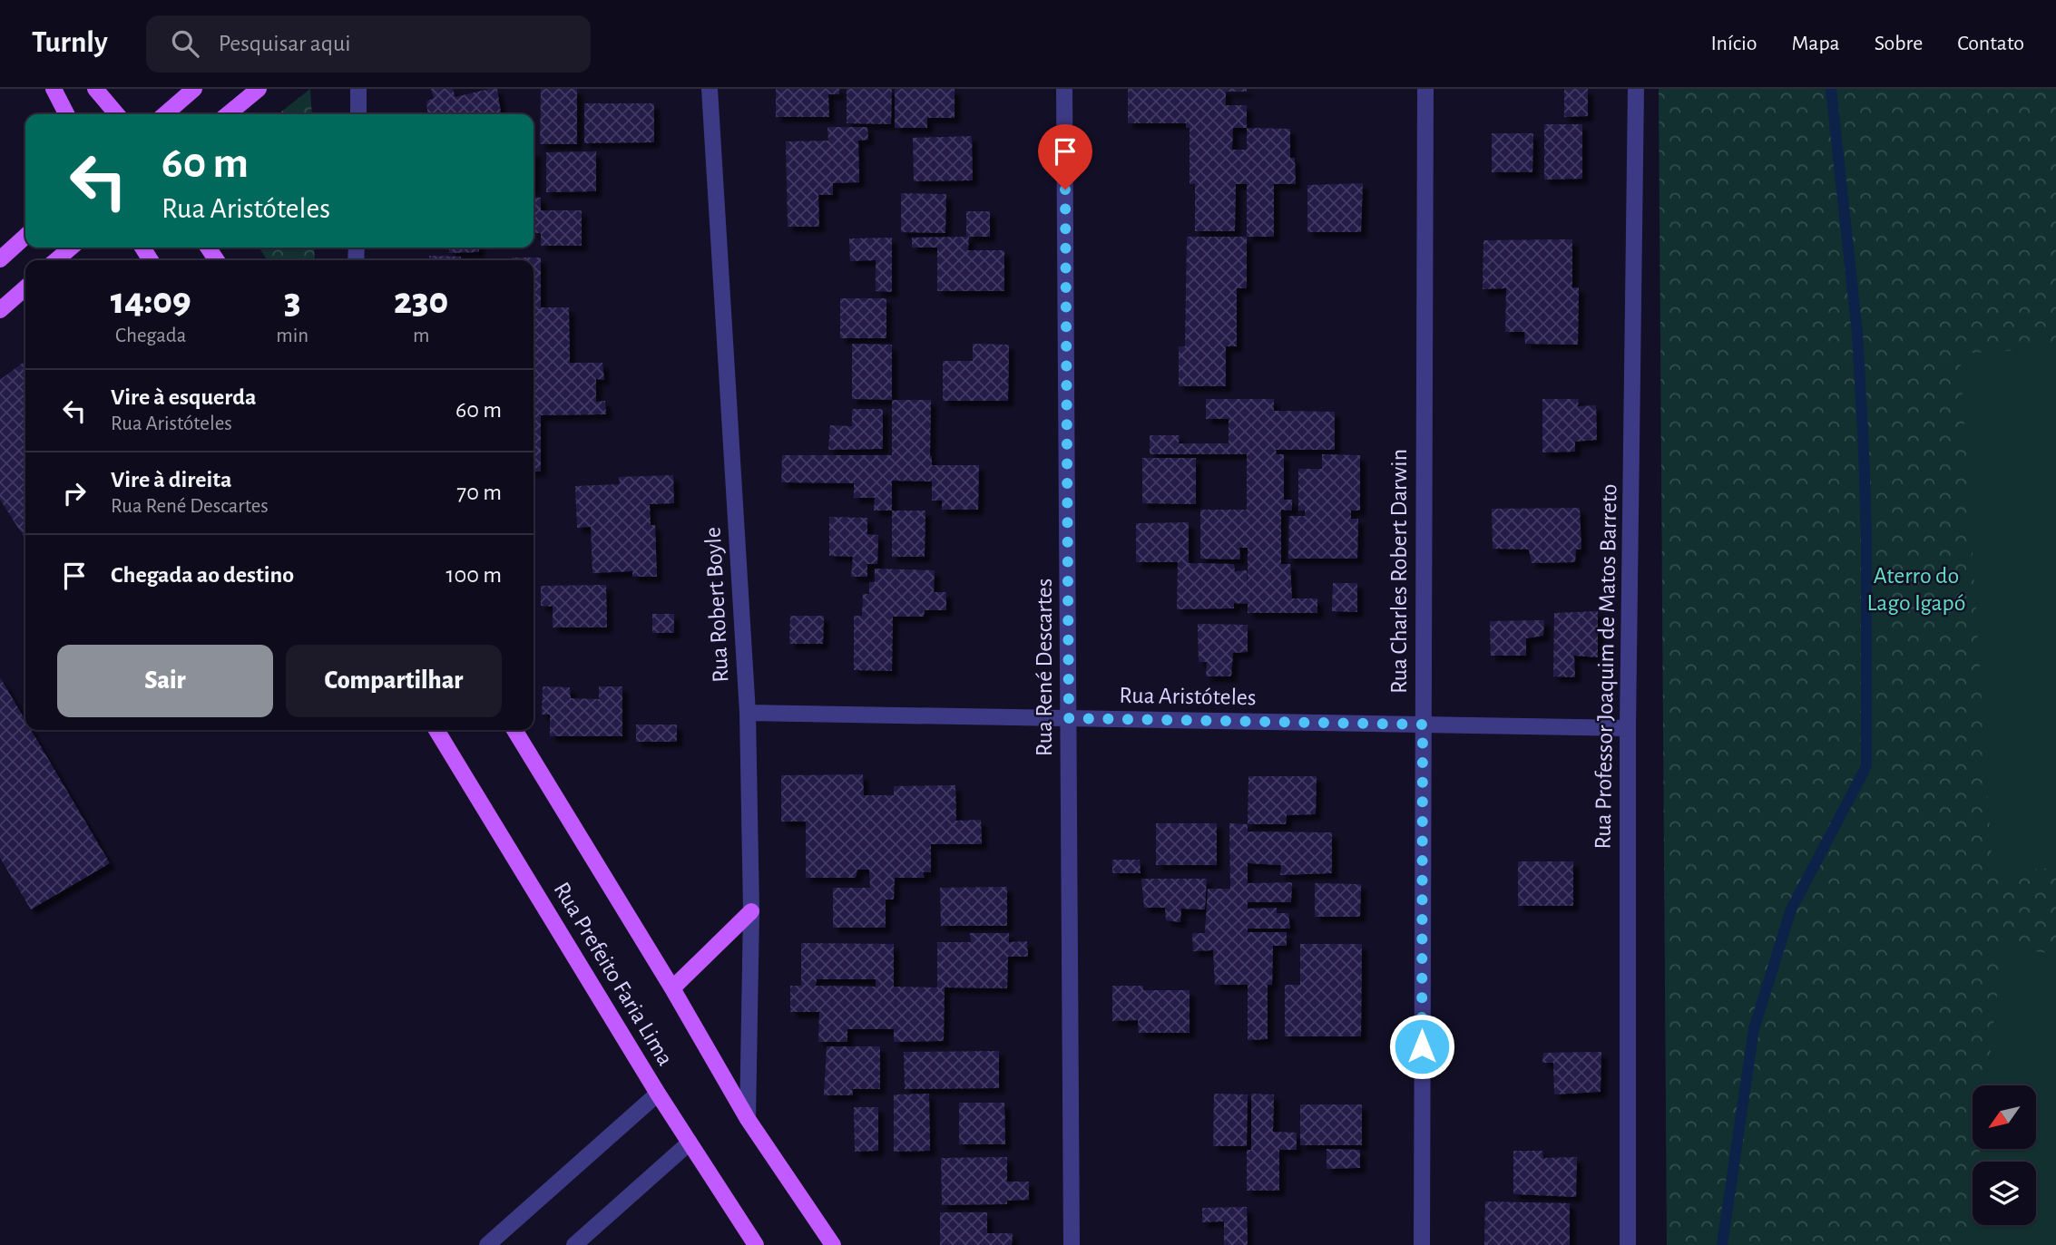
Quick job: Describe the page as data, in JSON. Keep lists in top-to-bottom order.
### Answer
{
  "streets": {
    "main road": ["Rua Prefeito Faria Lima"],
    "street": [
      "Rua Charles Robert Darwin",
      "Rua Robert Boyle",
      "Rua Professor Joaquim de Matos Barreto",
      "Rua René Descartes",
      "Rua Aristóteles"
    ]
  },
  "crossings": [
    ["Rua Charles Robert Darwin", "Rua Aristóteles"],
    ["Rua Robert Boyle", "Rua Aristóteles"],
    ["Rua Robert Boyle", "Rua Prefeito Faria Lima"],
    ["Rua Professor Joaquim de Matos Barreto", "Rua Aristóteles"],
    ["Rua René Descartes", "Rua Aristóteles"]
  ],
  "parks": ["Aterro do Lago Igapó"],
  "north": "bottom left",
  "page": {
    "header": "Turnly",
    "search": "Pesquisar aqui",
    "nav": [
      "Início",
      "Mapa",
      "Sobre",
      "Contato"
    ],
    "turn": ["60 m", "Rua Aristóteles"],
    "eta": [
      "14:09",
      "Chegada",
      "3",
      "min",
      "230",
      "m"
    ],
    "list": [
      {
        "name": "Vire à esquerda",
        "note": "Rua Aristóteles",
        "value": "60 m"
      },
      {
        "name": "Vire à direita",
        "note": "Rua René Descartes",
        "value": "70 m"
      },
      {
        "name": "Chegada ao destino",
        "value": "100 m"
      }
    ],
    "buttons": ["Sair", "Compartilhar"]
  }
}
